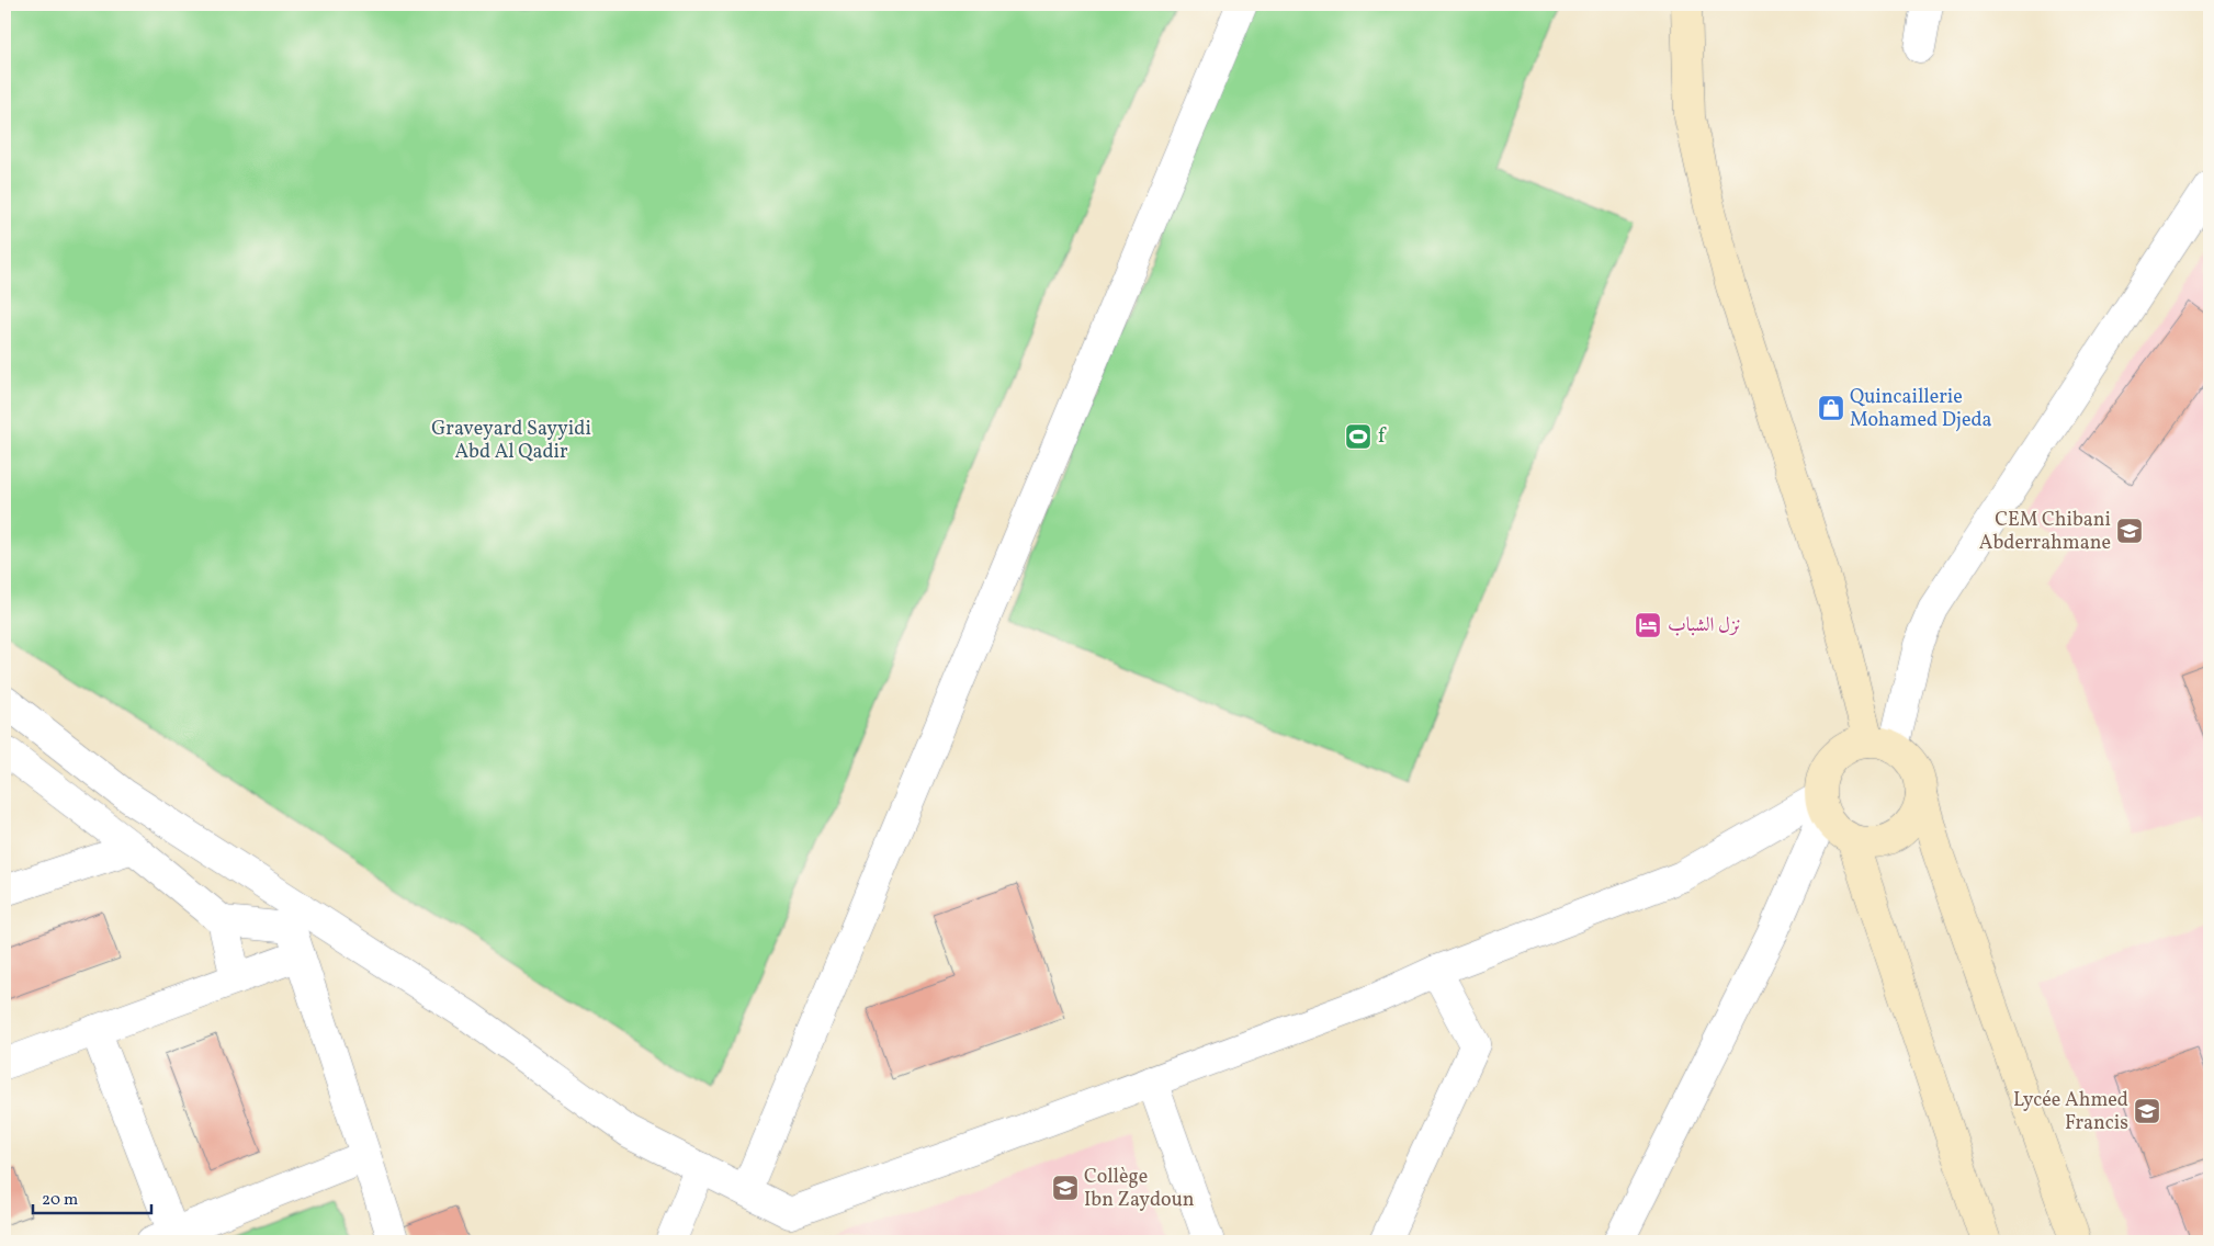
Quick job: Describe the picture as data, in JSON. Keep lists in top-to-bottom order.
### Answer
{
  "parks": ["Graveyard Sayyidi Abd Al Qadir"],
  "places": {
    "shop": ["Quincaillerie Mohamed Djeda"],
    "sports": ["f"],
    "school or university": ["CEM Chibani Abderrahmane", "Lycée Ahmed Francis", "Collège Ibn Zaydoun"],
    "hotel": ["نزل الشباب"]
  },
  "scale_bar": "20 m"
}
